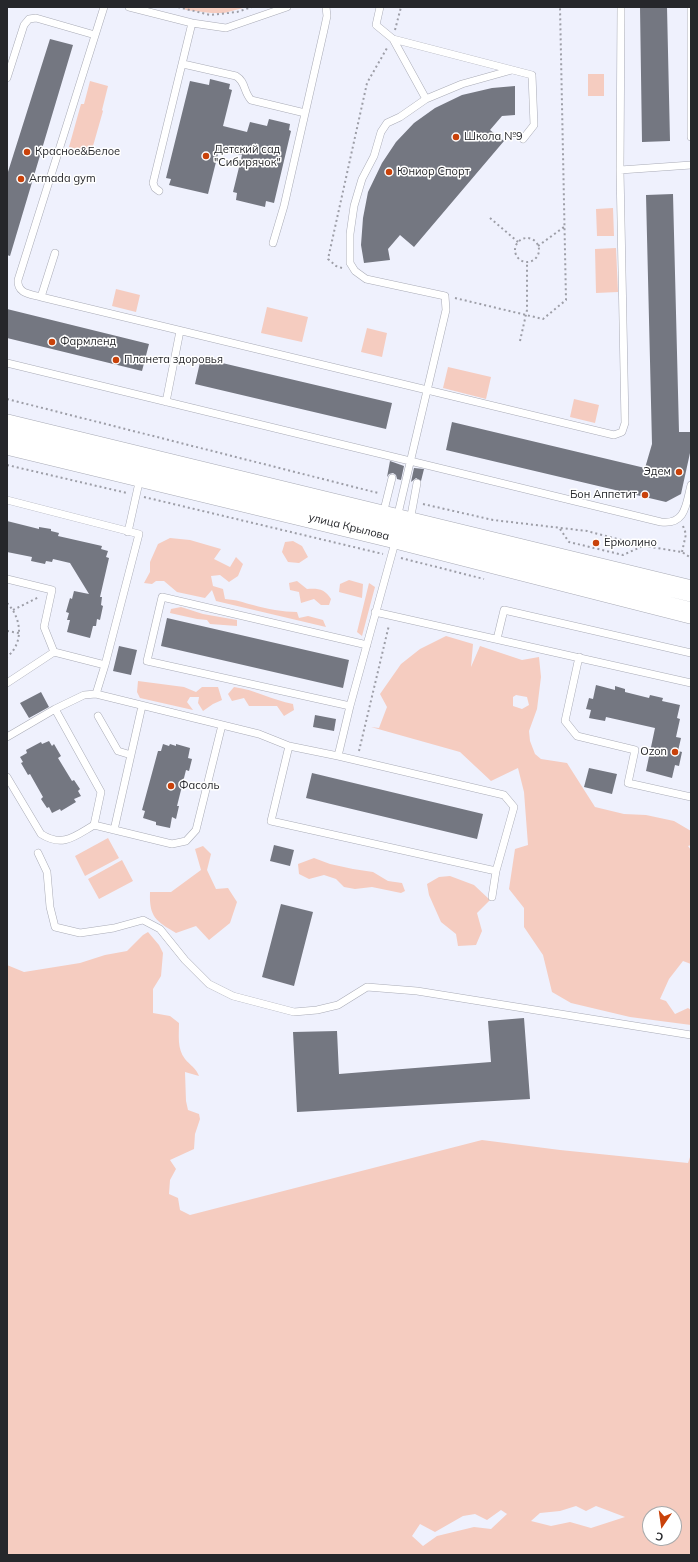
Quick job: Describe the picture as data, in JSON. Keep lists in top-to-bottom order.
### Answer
{
  "streets": {
    "main road": ["улица Крылова"]
  },
  "places": [
    "Школа №9",
    "Красное&Белое",
    "Детский сад \"Сибирячок\"",
    "Юниор Спорт",
    "Armada gym",
    "Фармленд",
    "Планета здоровья",
    "Эдем",
    "Бон Аппетит",
    "Ермолино",
    "Ozon",
    "Фасоль"
  ],
  "north": "bottom"
}
